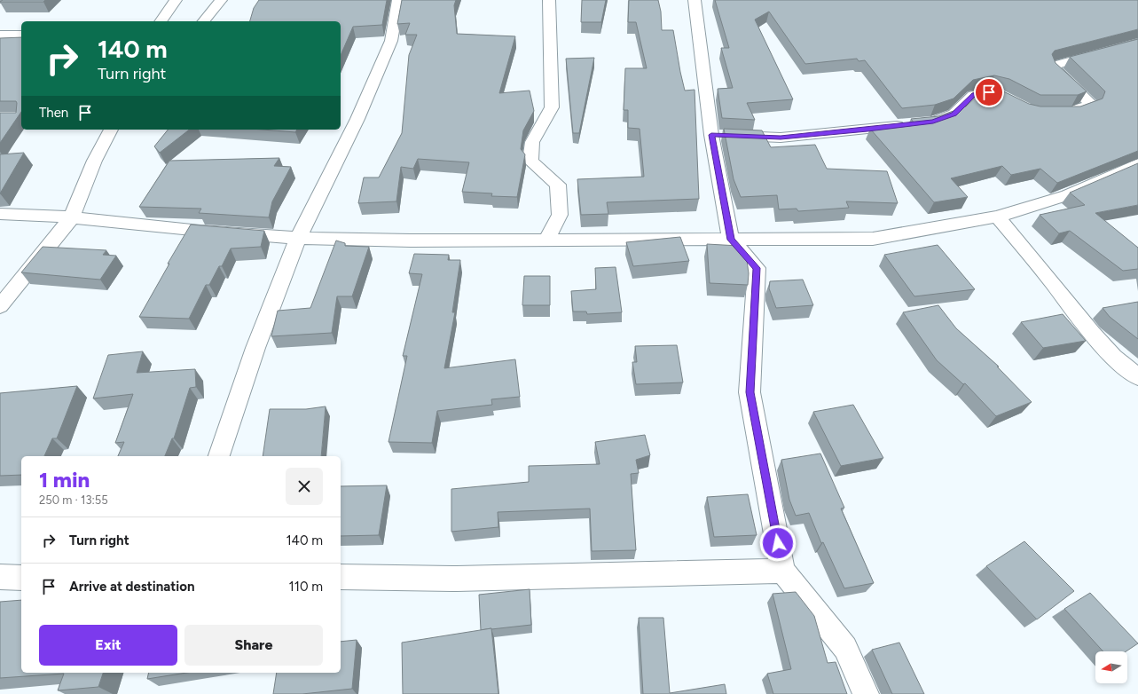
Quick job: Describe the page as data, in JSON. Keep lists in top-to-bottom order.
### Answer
{
  "north": "left",
  "page": {
    "turn": ["140 m", "Turn right"],
    "then": "Then",
    "heading": ["1 min", "250 m · 13:55"],
    "list": [
      {
        "name": "Turn right",
        "value": "140 m"
      },
      {
        "name": "Arrive at destination",
        "value": "110 m"
      }
    ],
    "buttons": ["Exit", "Share"]
  }
}
